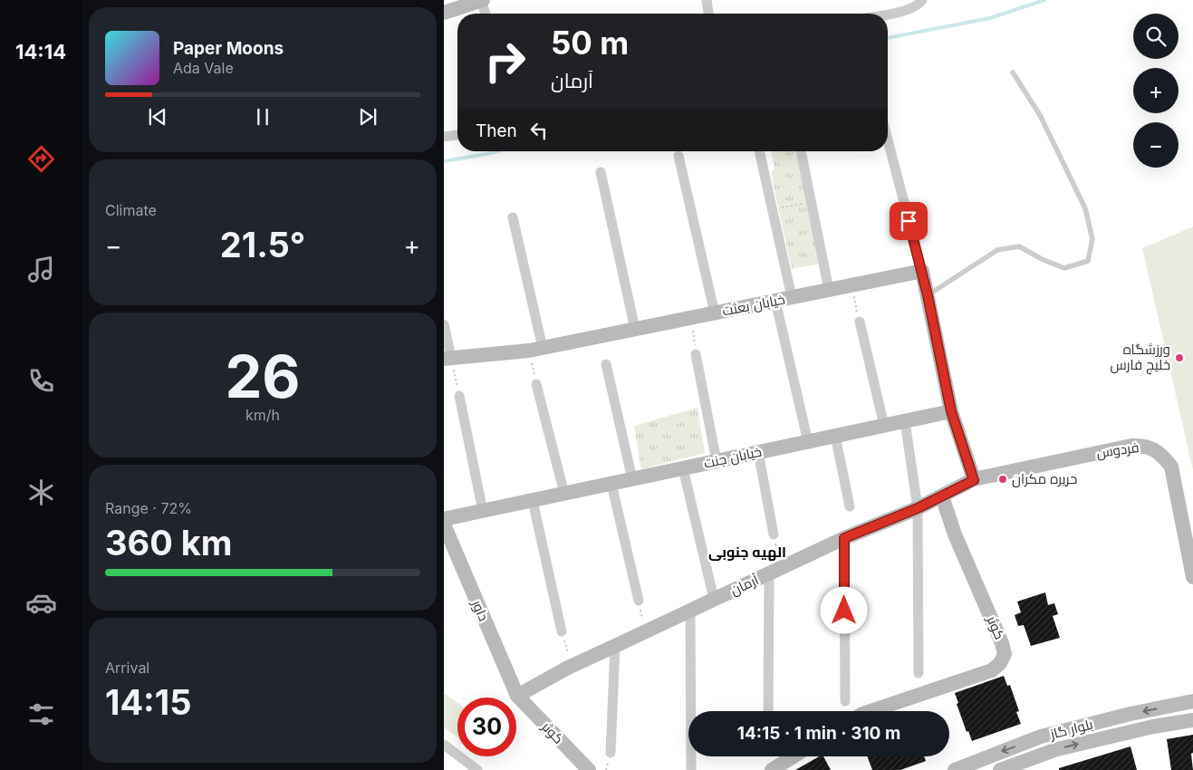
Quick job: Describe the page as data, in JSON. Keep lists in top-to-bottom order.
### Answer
{
  "streets": {
    "street": [
      "خیابان بعثت",
      "فردوس",
      "خیابان جنت",
      "آرمان",
      "داور",
      "کوثر",
      "بلوار گاز"
    ]
  },
  "crossings": [
    ["فردوس", "آرمان"],
    ["آرمان", "داور"],
    ["آرمان", "کوثر"],
    ["داور", "کوثر"]
  ],
  "districts": ["الهیه جنوبی"],
  "places": ["ورزشگاه خلیج فارس", "حریره مکران"],
  "page": {
    "tabs": "14:14",
    "map_buttons": ["+", "−"],
    "turn": ["50 m", "آرمان"],
    "song": ["Paper Moons", "Ada Vale"],
    "then": "Then",
    "tile": [
      "Climate",
      ["26", "km/h"],
      ["Range · 72%", "360 km"],
      ["Arrival", "14:15"]
    ],
    "heat": ["−", "21.5°", "+"],
    "limit": "30",
    "trip": "14:15 · 1 min · 310 m"
  }
}
